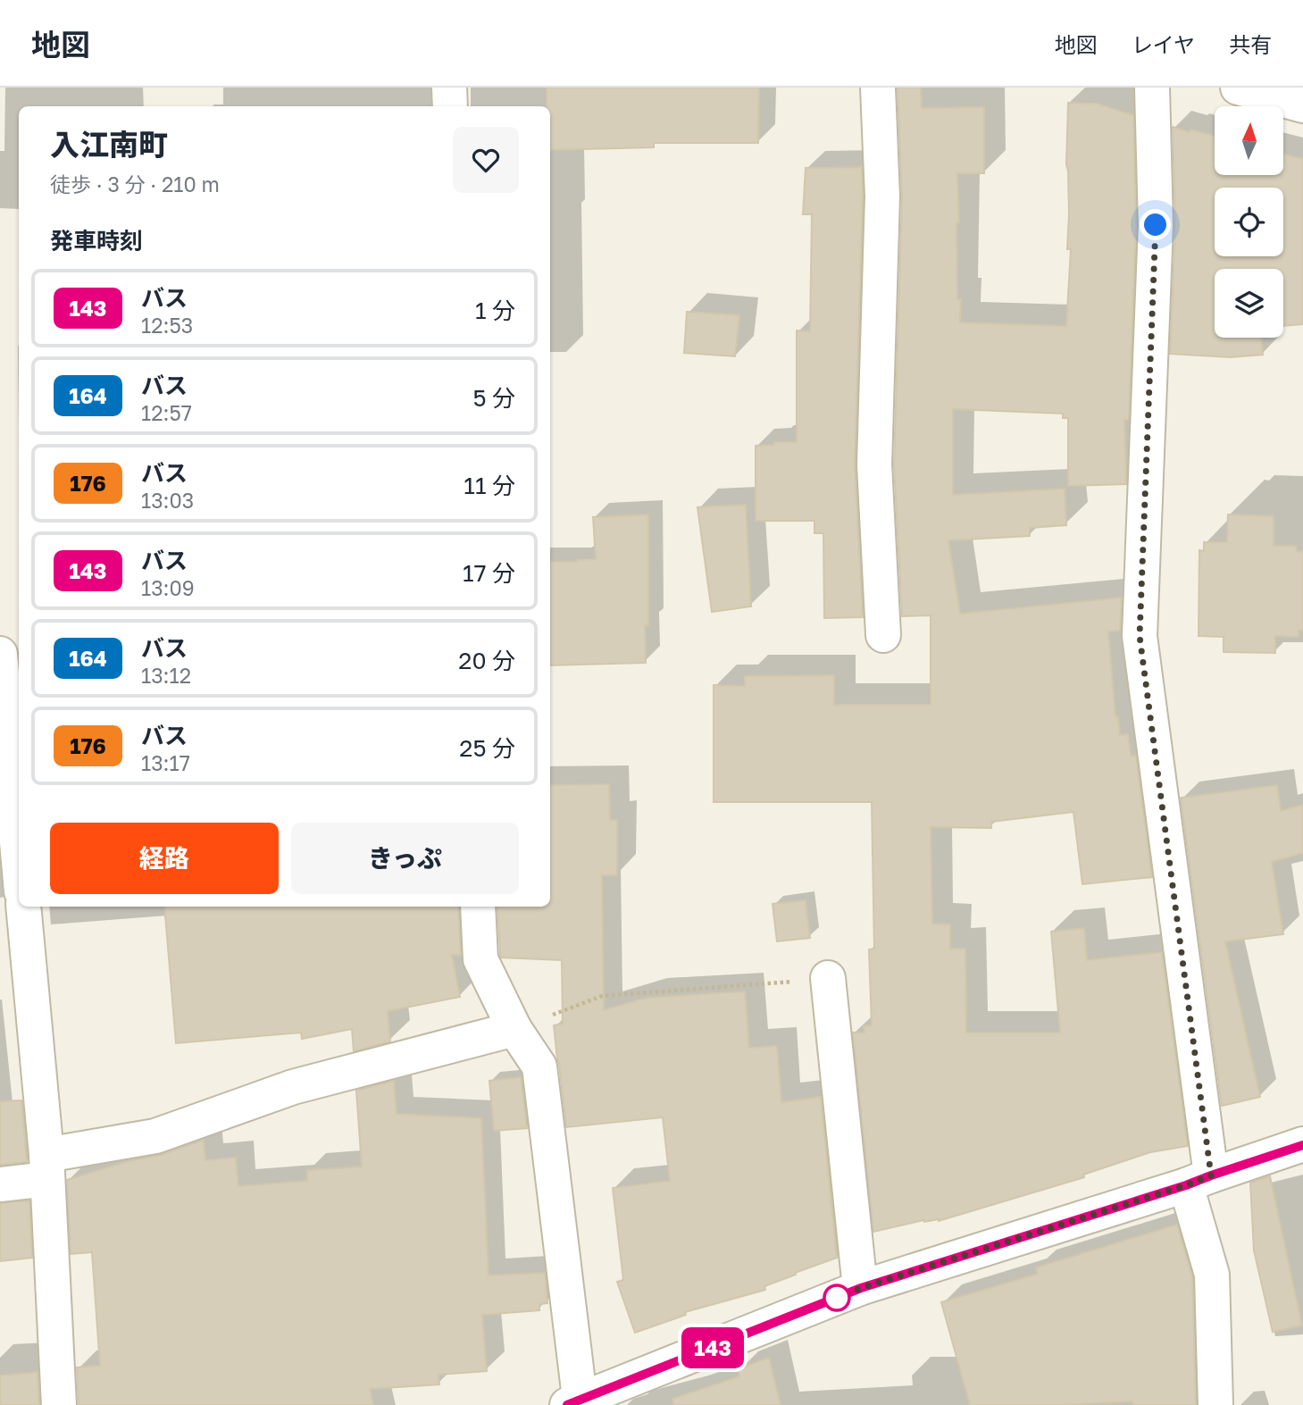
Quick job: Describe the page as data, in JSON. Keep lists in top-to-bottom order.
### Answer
{
  "lines": ["bus line 143"],
  "north": "top",
  "page": {
    "header": "地図",
    "nav": ["地図", "レイヤ", "共有"],
    "on_map": "143",
    "heading": [
      ["入江南町", "徒歩 · 3 分 · 210 m"],
      "発車時刻"
    ],
    "list": [
      {
        "mark": "143",
        "name": "バス",
        "note": "12:53",
        "value": "1 分"
      },
      {
        "mark": "164",
        "name": "バス",
        "note": "12:57",
        "value": "5 分"
      },
      {
        "mark": "176",
        "name": "バス",
        "note": "13:03",
        "value": "11 分"
      },
      {
        "mark": "143",
        "name": "バス",
        "note": "13:09",
        "value": "17 分"
      },
      {
        "mark": "164",
        "name": "バス",
        "note": "13:12",
        "value": "20 分"
      },
      {
        "mark": "176",
        "name": "バス",
        "note": "13:17",
        "value": "25 分"
      }
    ],
    "buttons": ["経路", "きっぷ"]
  }
}
